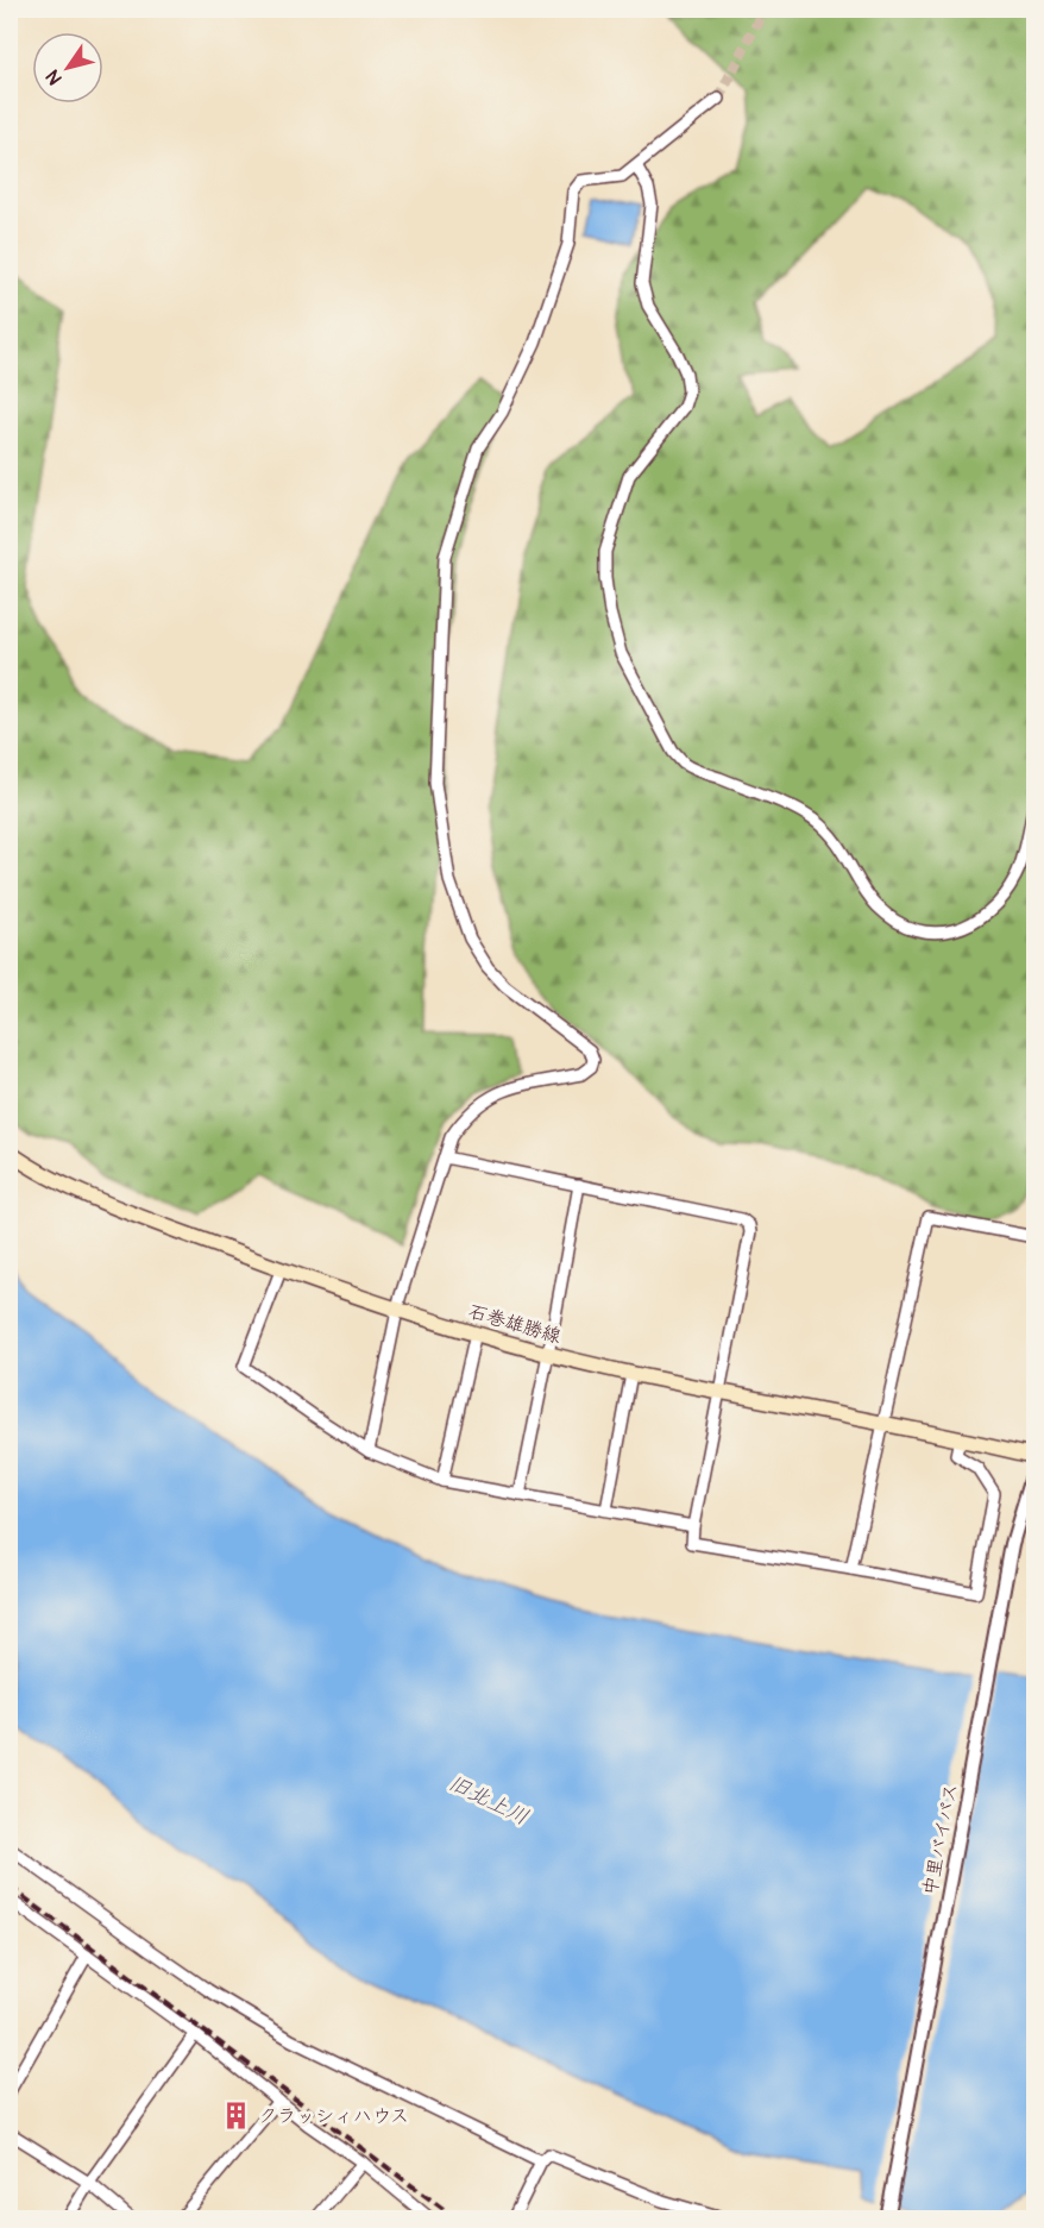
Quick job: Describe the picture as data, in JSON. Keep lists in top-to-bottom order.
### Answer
{
  "streets": {
    "main road": ["石巻雄勝線"],
    "street": ["中里バイパス"]
  },
  "water": ["旧北上川"],
  "places": {
    "building": ["クラッシィハウス"]
  },
  "north": "bottom left"
}
